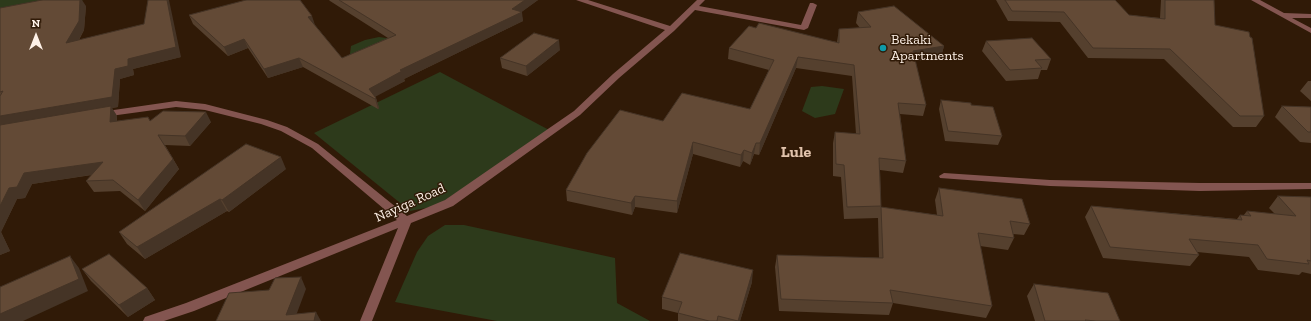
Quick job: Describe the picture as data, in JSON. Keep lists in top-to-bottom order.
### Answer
{
  "streets": {
    "street": ["Nayiga Road"]
  },
  "districts": ["Lule"],
  "places": ["Bekaki Apartments"],
  "north": "top"
}
